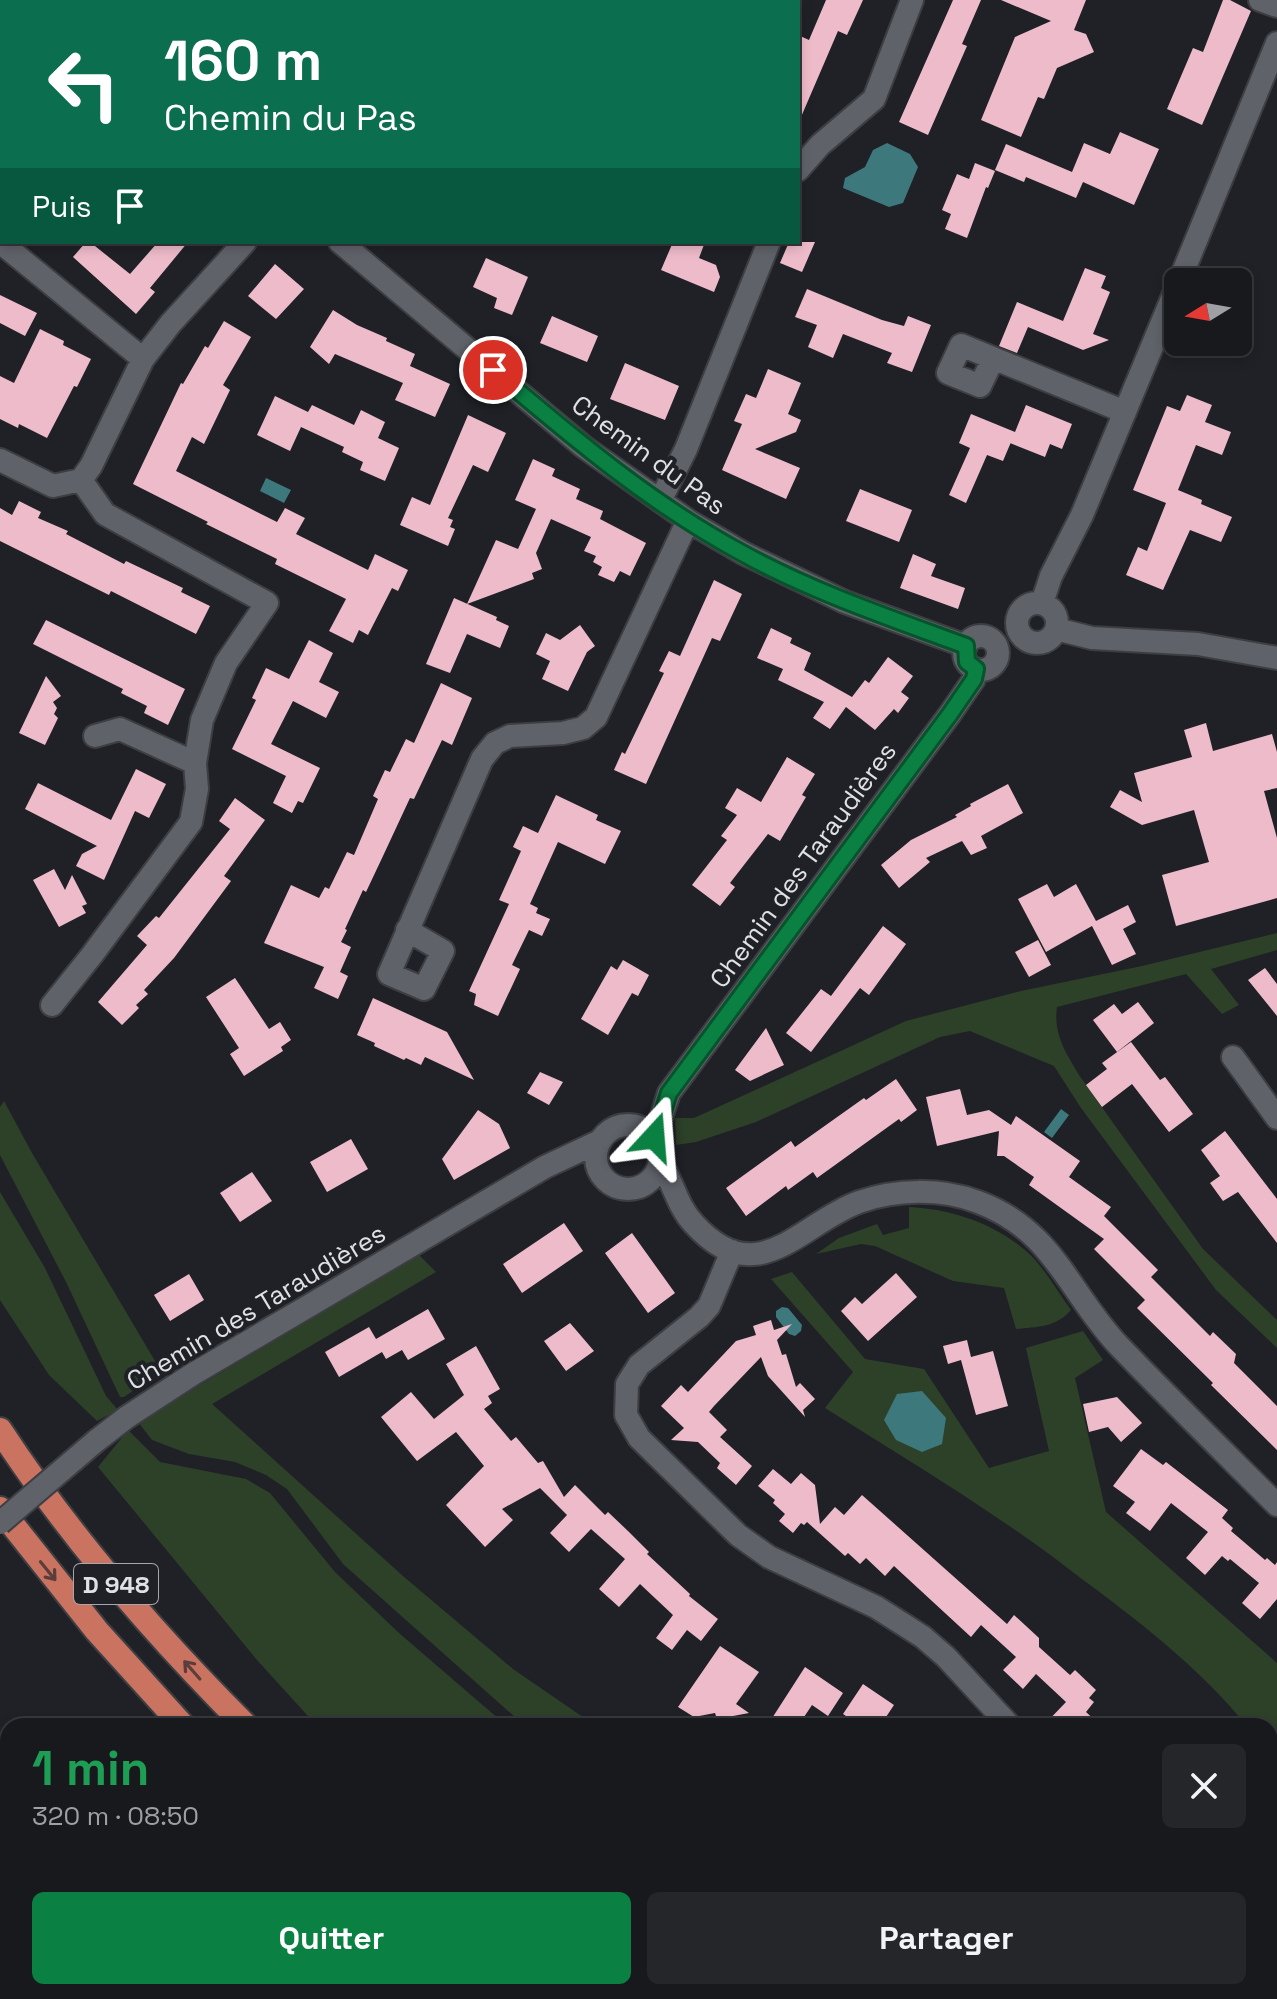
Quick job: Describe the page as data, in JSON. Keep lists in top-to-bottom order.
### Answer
{
  "streets": {
    "highway": ["D 948"],
    "street": ["Chemin du Pas", "Chemin des Taraudières"]
  },
  "crossings": [
    ["Chemin du Pas", "Chemin des Taraudières"]
  ],
  "north": "left",
  "page": {
    "turn": ["160 m", "Chemin du Pas"],
    "then": "Puis",
    "heading": ["1 min", "320 m · 08:50"],
    "buttons": ["Quitter", "Partager"]
  }
}
